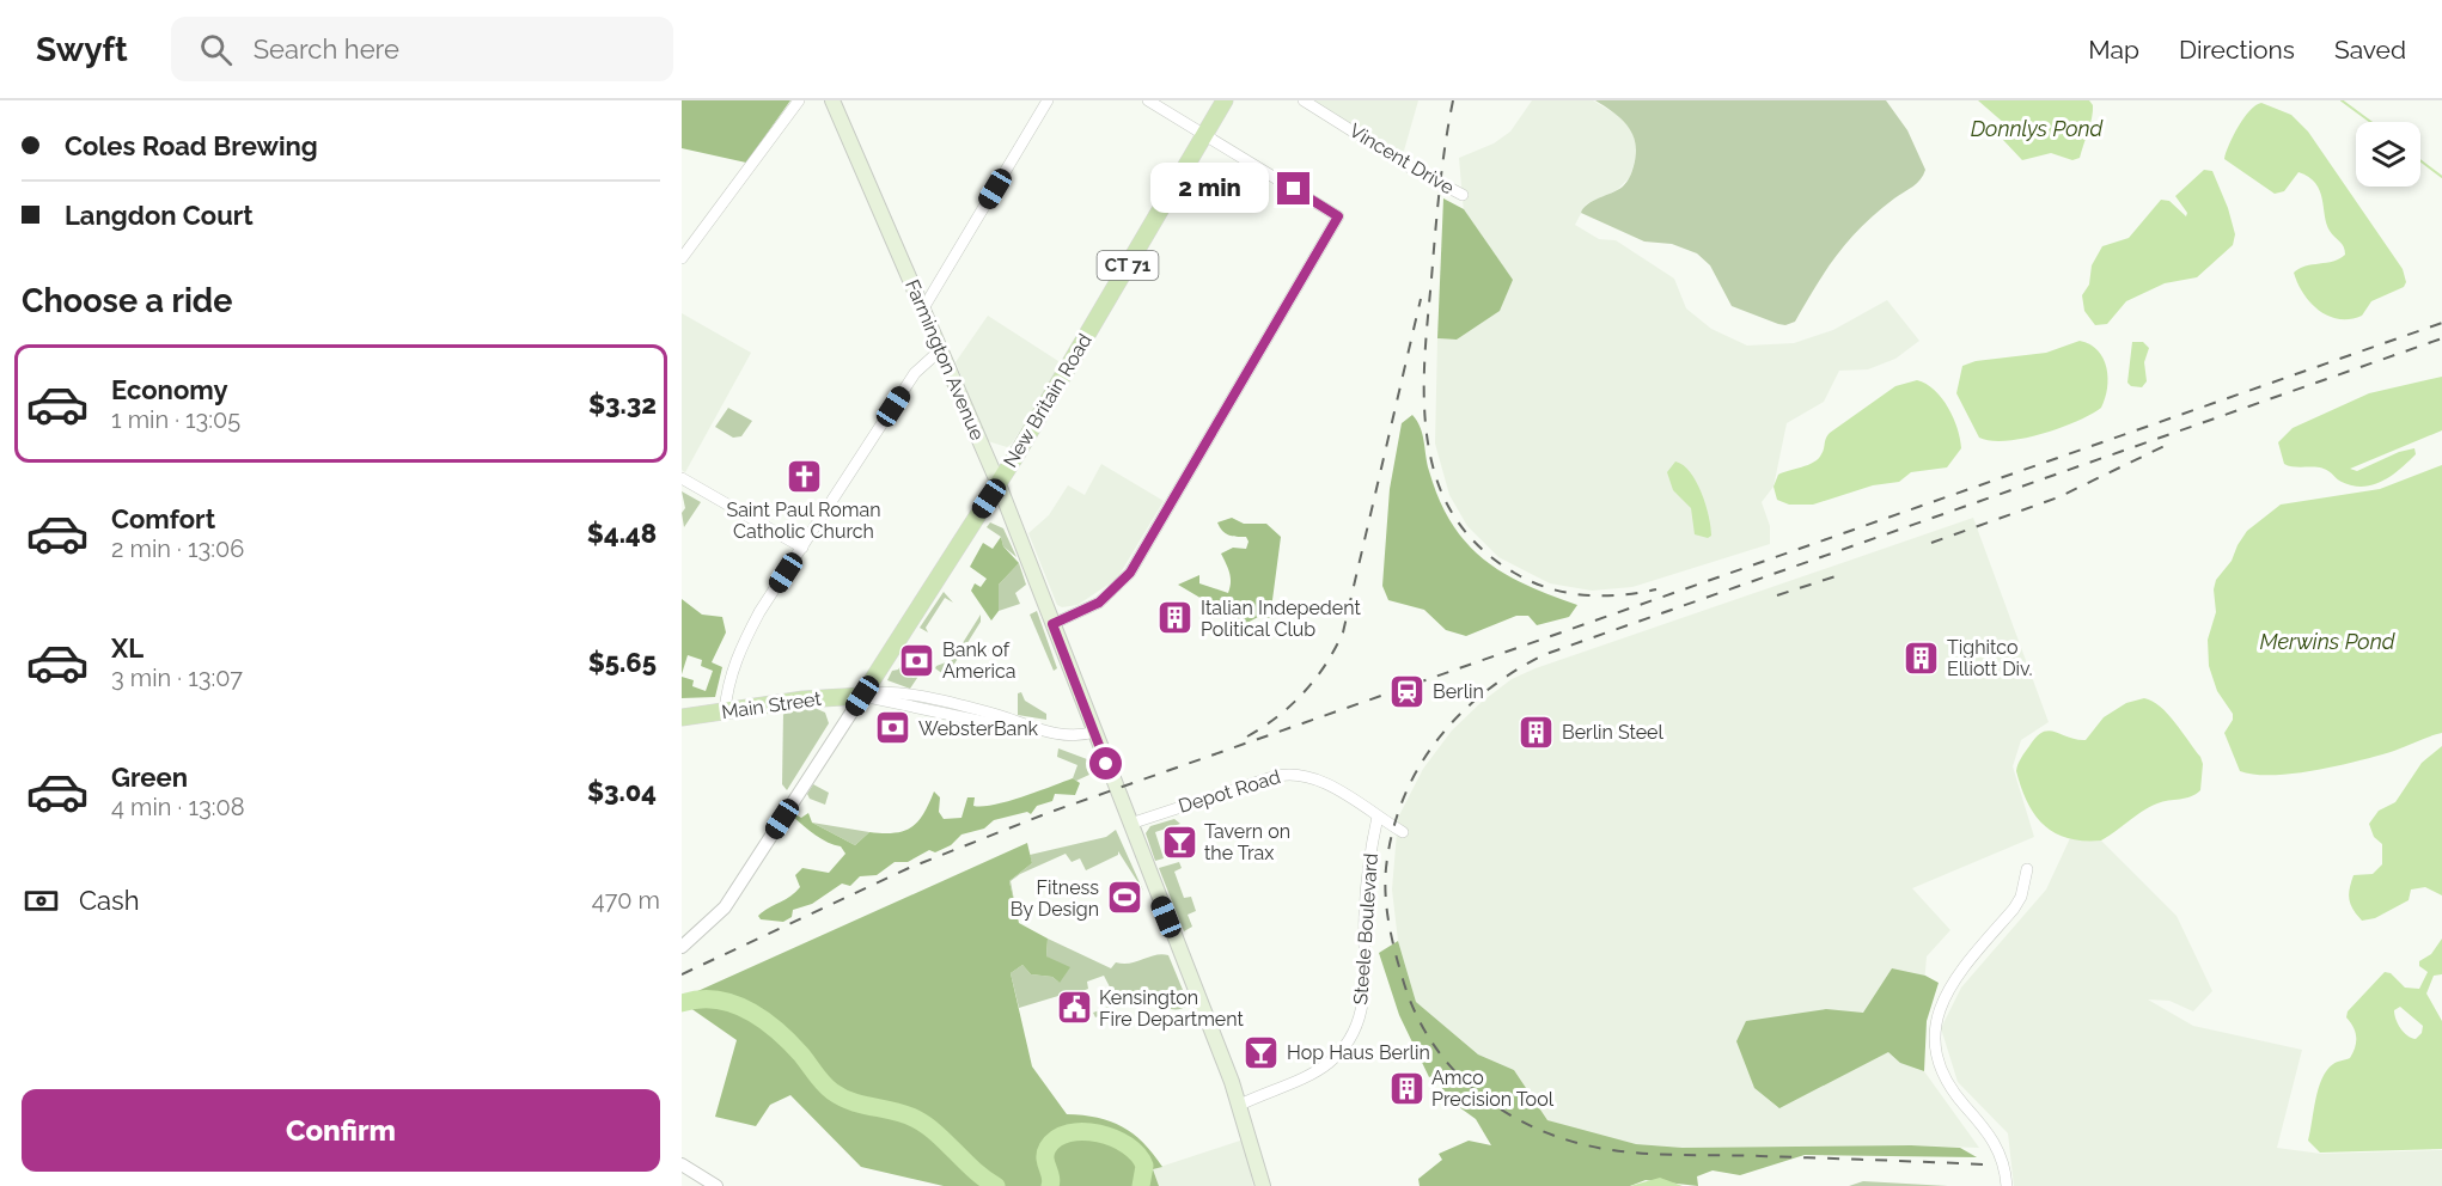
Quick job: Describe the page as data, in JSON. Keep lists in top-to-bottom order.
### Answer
{
  "streets": {
    "main road": [
      "CT 71",
      "Farmington Avenue",
      "New Britain Road",
      "Main Street"
    ],
    "street": ["Vincent Drive", "Depot Road", "Steele Boulevard"]
  },
  "crossings": [
    ["Farmington Avenue", "New Britain Road"],
    ["Farmington Avenue", "Main Street"],
    ["Farmington Avenue", "Depot Road"],
    ["Farmington Avenue", "Steele Boulevard"],
    ["New Britain Road", "Main Street"],
    ["Depot Road", "Steele Boulevard"]
  ],
  "water": ["Donnlys Pond", "Merwins Pond"],
  "places": {
    "church": ["Saint Paul Roman Catholic Church"],
    "building": [
      "Italian Indepedent Political Club",
      "Tighitco Elliott Div.",
      "Berlin Steel",
      "Amco Precision Tool"
    ],
    "bank": ["Bank of America", "WebsterBank"],
    "station": ["Berlin"],
    "bar": ["Tavern on the Trax", "Hop Haus Berlin"],
    "sports": ["Fitness By Design"],
    "public building": ["Kensington Fire Department"]
  },
  "page": {
    "header": "Swyft",
    "search": "Search here",
    "nav": ["Map", "Directions", "Saved"],
    "banner": ["Coles Road Brewing", "Langdon Court"],
    "bubble": "2 min",
    "heading": "Choose a ride",
    "list": [
      {
        "name": "Economy",
        "note": "1 min · 13:05",
        "value": "$3.32"
      },
      {
        "name": "Comfort",
        "note": "2 min · 13:06",
        "value": "$4.48"
      },
      {
        "name": "XL",
        "note": "3 min · 13:07",
        "value": "$5.65"
      },
      {
        "name": "Green",
        "note": "4 min · 13:08",
        "value": "$3.04"
      }
    ],
    "pay": ["Cash", "470 m"],
    "buttons": "Confirm"
  }
}
